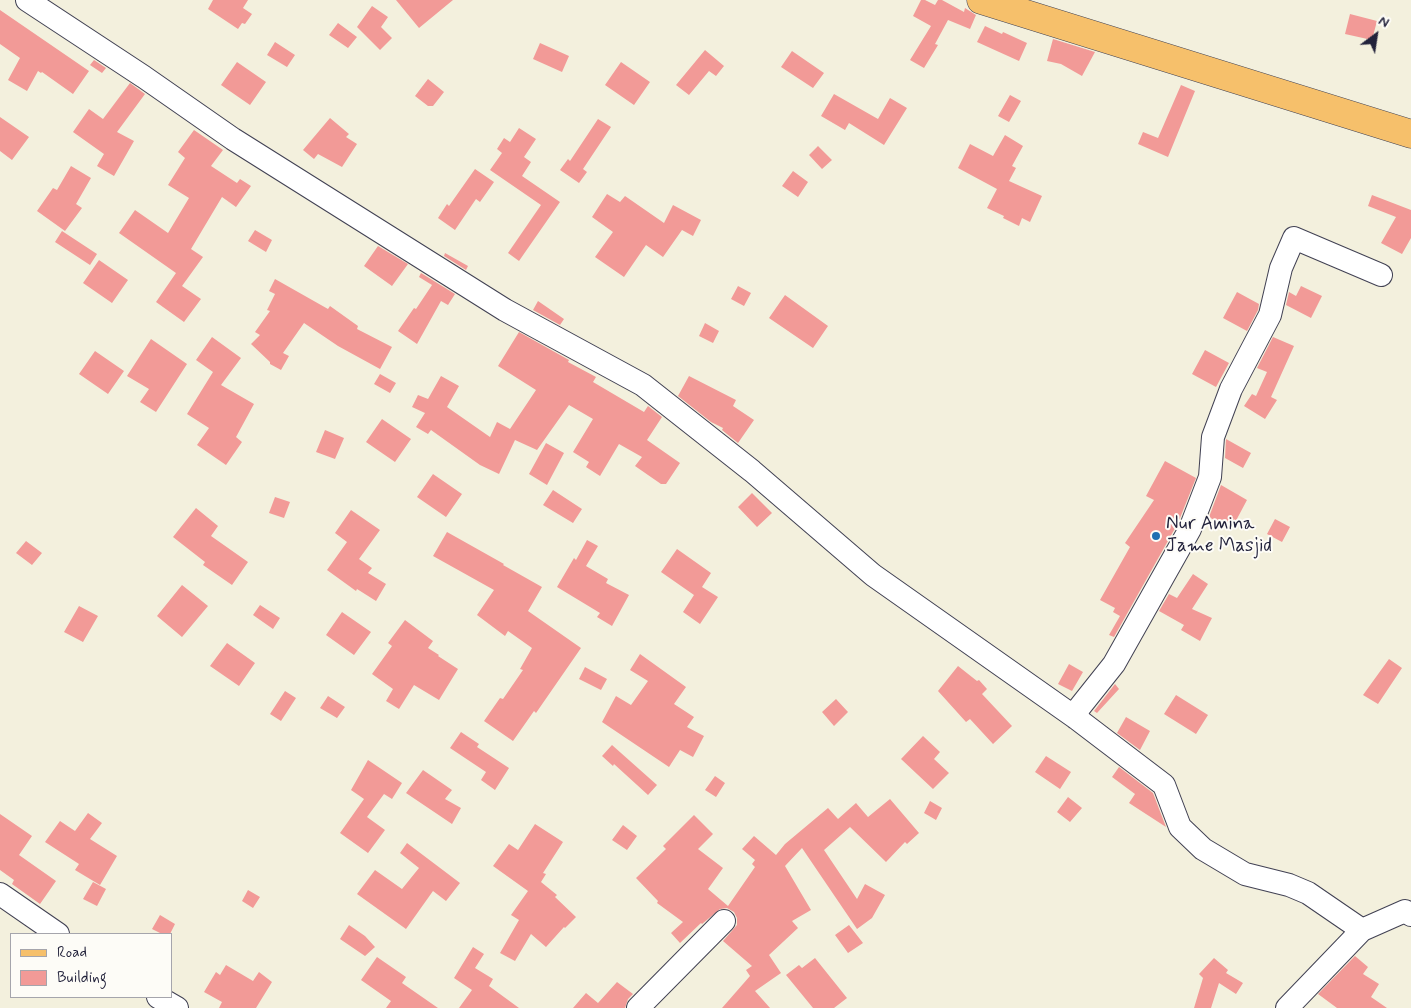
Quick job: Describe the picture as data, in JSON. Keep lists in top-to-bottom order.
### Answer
{
  "places": ["Nur Amina Jame Masjid"],
  "legend": ["Road", "Building"],
  "north": "top right"
}
